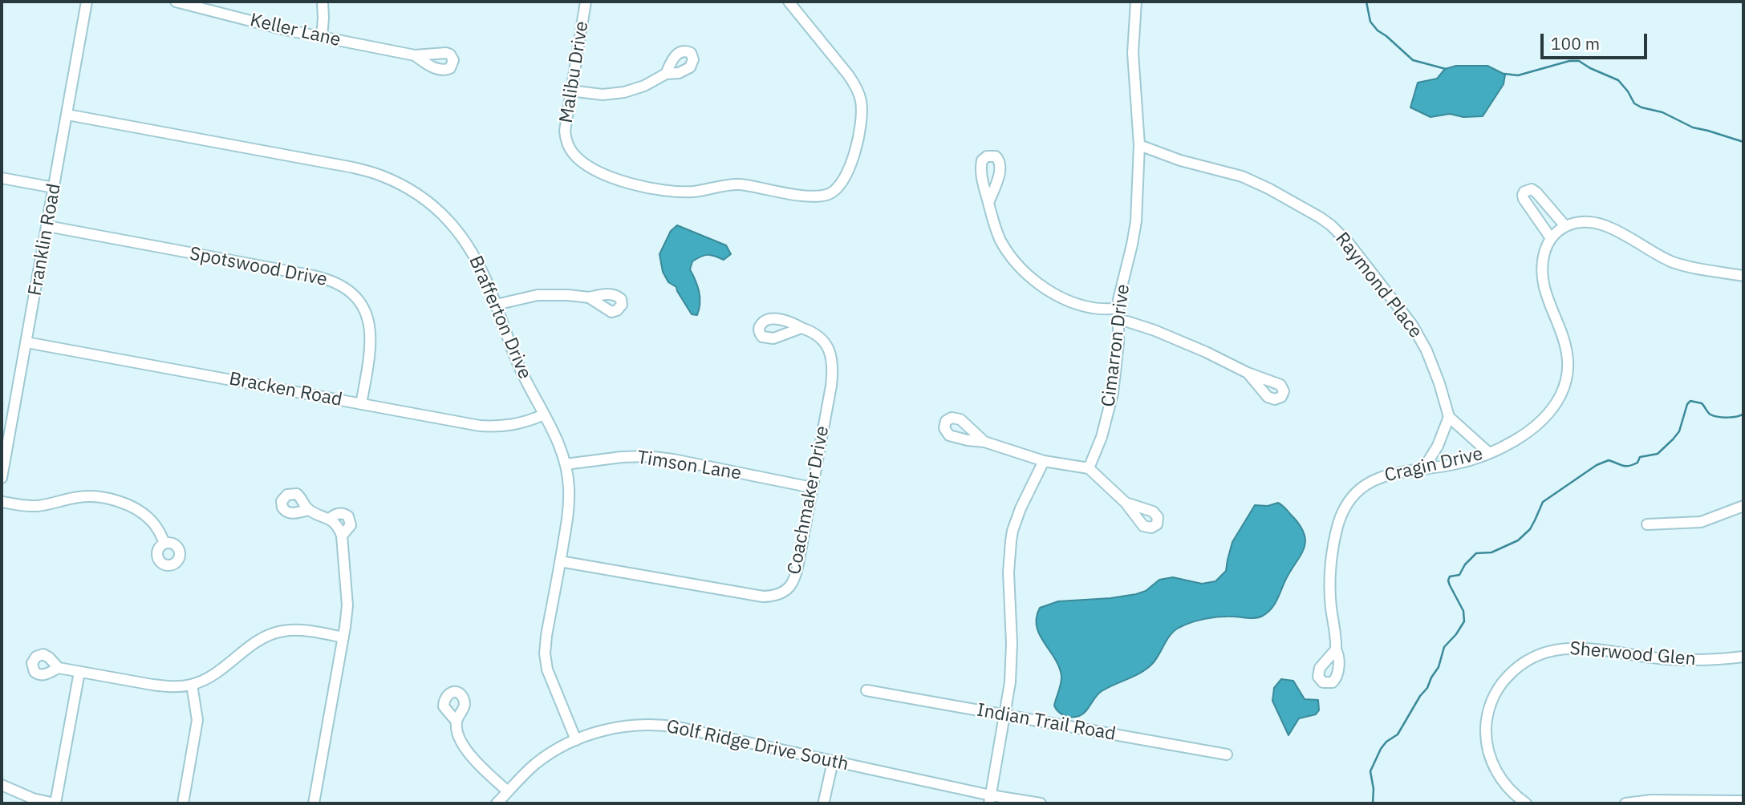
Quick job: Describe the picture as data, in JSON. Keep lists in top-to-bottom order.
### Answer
{
  "streets": {
    "street": [
      "Keller Lane",
      "Malibu Drive",
      "Franklin Road",
      "Spotswood Drive",
      "Raymond Place",
      "Brafferton Drive",
      "Cimarron Drive",
      "Bracken Road",
      "Cragin Drive",
      "Timson Lane",
      "Coachmaker Drive",
      "Sherwood Glen",
      "Indian Trail Road",
      "Golf Ridge Drive South"
    ]
  },
  "crossings": [
    ["Franklin Road", "Spotswood Drive"],
    ["Franklin Road", "Brafferton Drive"],
    ["Franklin Road", "Bracken Road"],
    ["Spotswood Drive", "Bracken Road"],
    ["Raymond Place", "Cimarron Drive"],
    ["Brafferton Drive", "Bracken Road"],
    ["Brafferton Drive", "Timson Lane"],
    ["Brafferton Drive", "Coachmaker Drive"],
    ["Brafferton Drive", "Golf Ridge Drive South"],
    ["Timson Lane", "Coachmaker Drive"]
  ],
  "scale_bar": "100 m"
}
